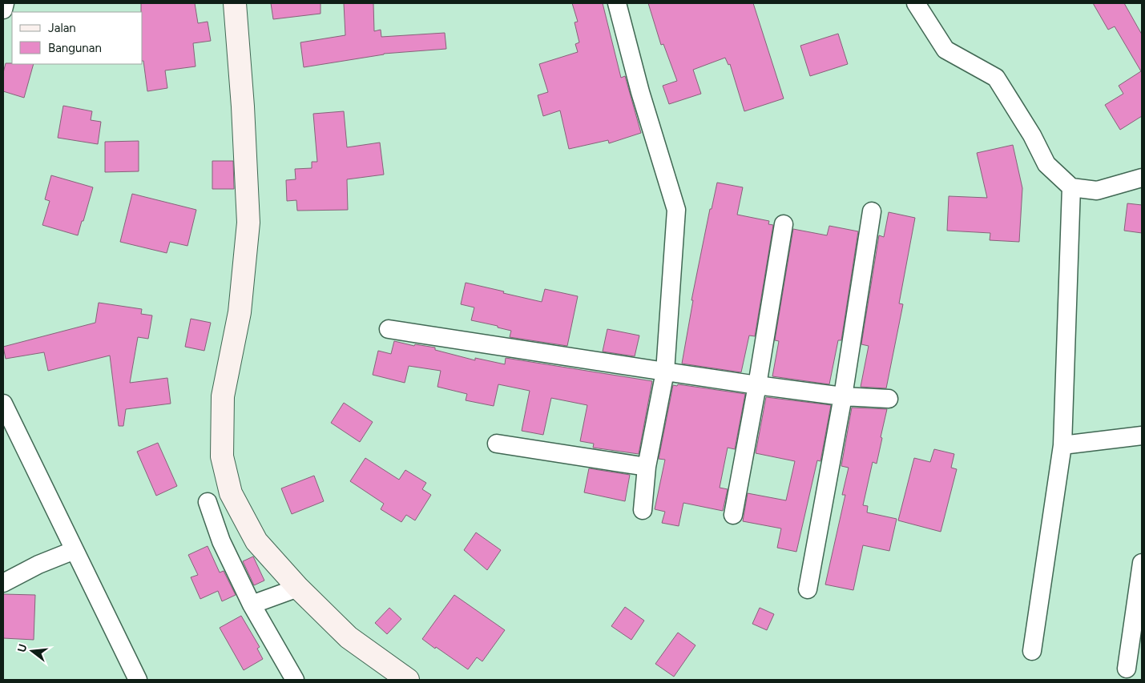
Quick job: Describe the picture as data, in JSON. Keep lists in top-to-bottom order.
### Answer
{
  "legend": ["Jalan", "Bangunan"],
  "north": "left"
}
